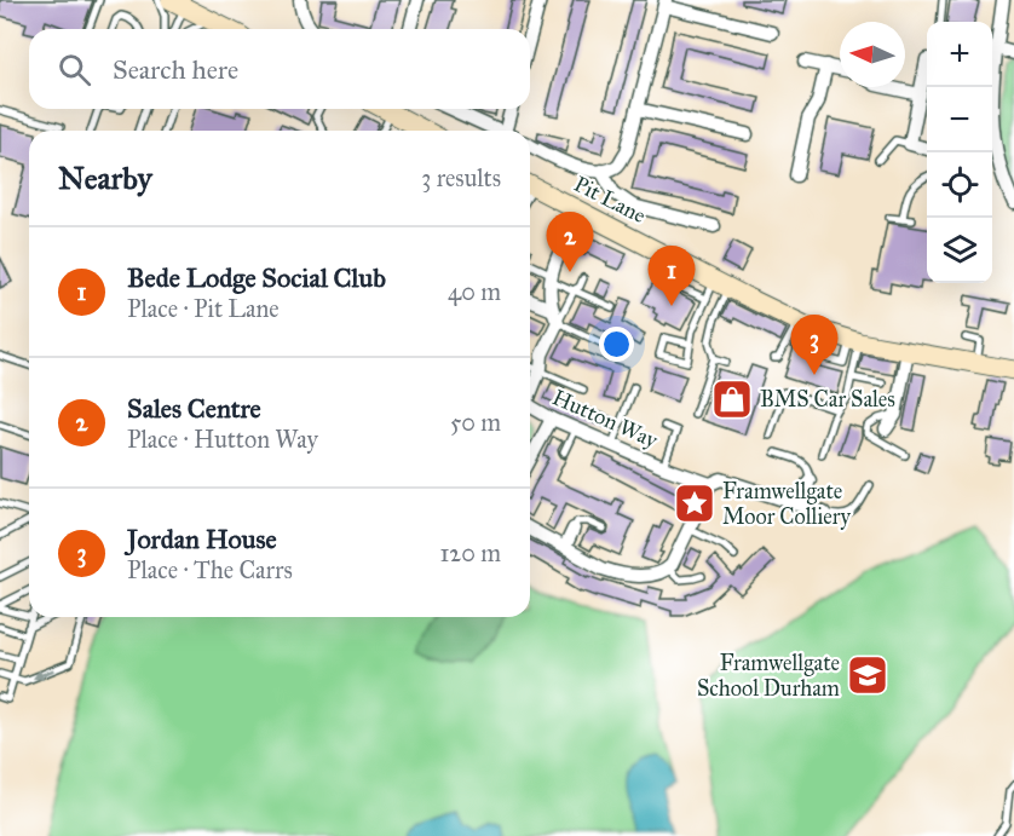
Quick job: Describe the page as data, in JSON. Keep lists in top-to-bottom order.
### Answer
{
  "streets": {
    "street": ["Pit Lane", "Hutton Way"]
  },
  "places": {
    "shop": ["BMS Car Sales"],
    "place": ["Framwellgate Moor Colliery"],
    "school or university": ["Framwellgate School Durham"]
  },
  "north": "left",
  "page": {
    "map_buttons": ["+", "−"],
    "search": "Search here",
    "heading": ["Nearby", "3 results"],
    "pins": ["2", "1", "3"],
    "list": [
      {
        "mark": "1",
        "name": "Bede Lodge Social Club",
        "note": "Place · Pit Lane",
        "value": "40 m"
      },
      {
        "mark": "2",
        "name": "Sales Centre",
        "note": "Place · Hutton Way",
        "value": "50 m"
      },
      {
        "mark": "3",
        "name": "Jordan House",
        "note": "Place · The Carrs",
        "value": "120 m"
      }
    ]
  }
}
